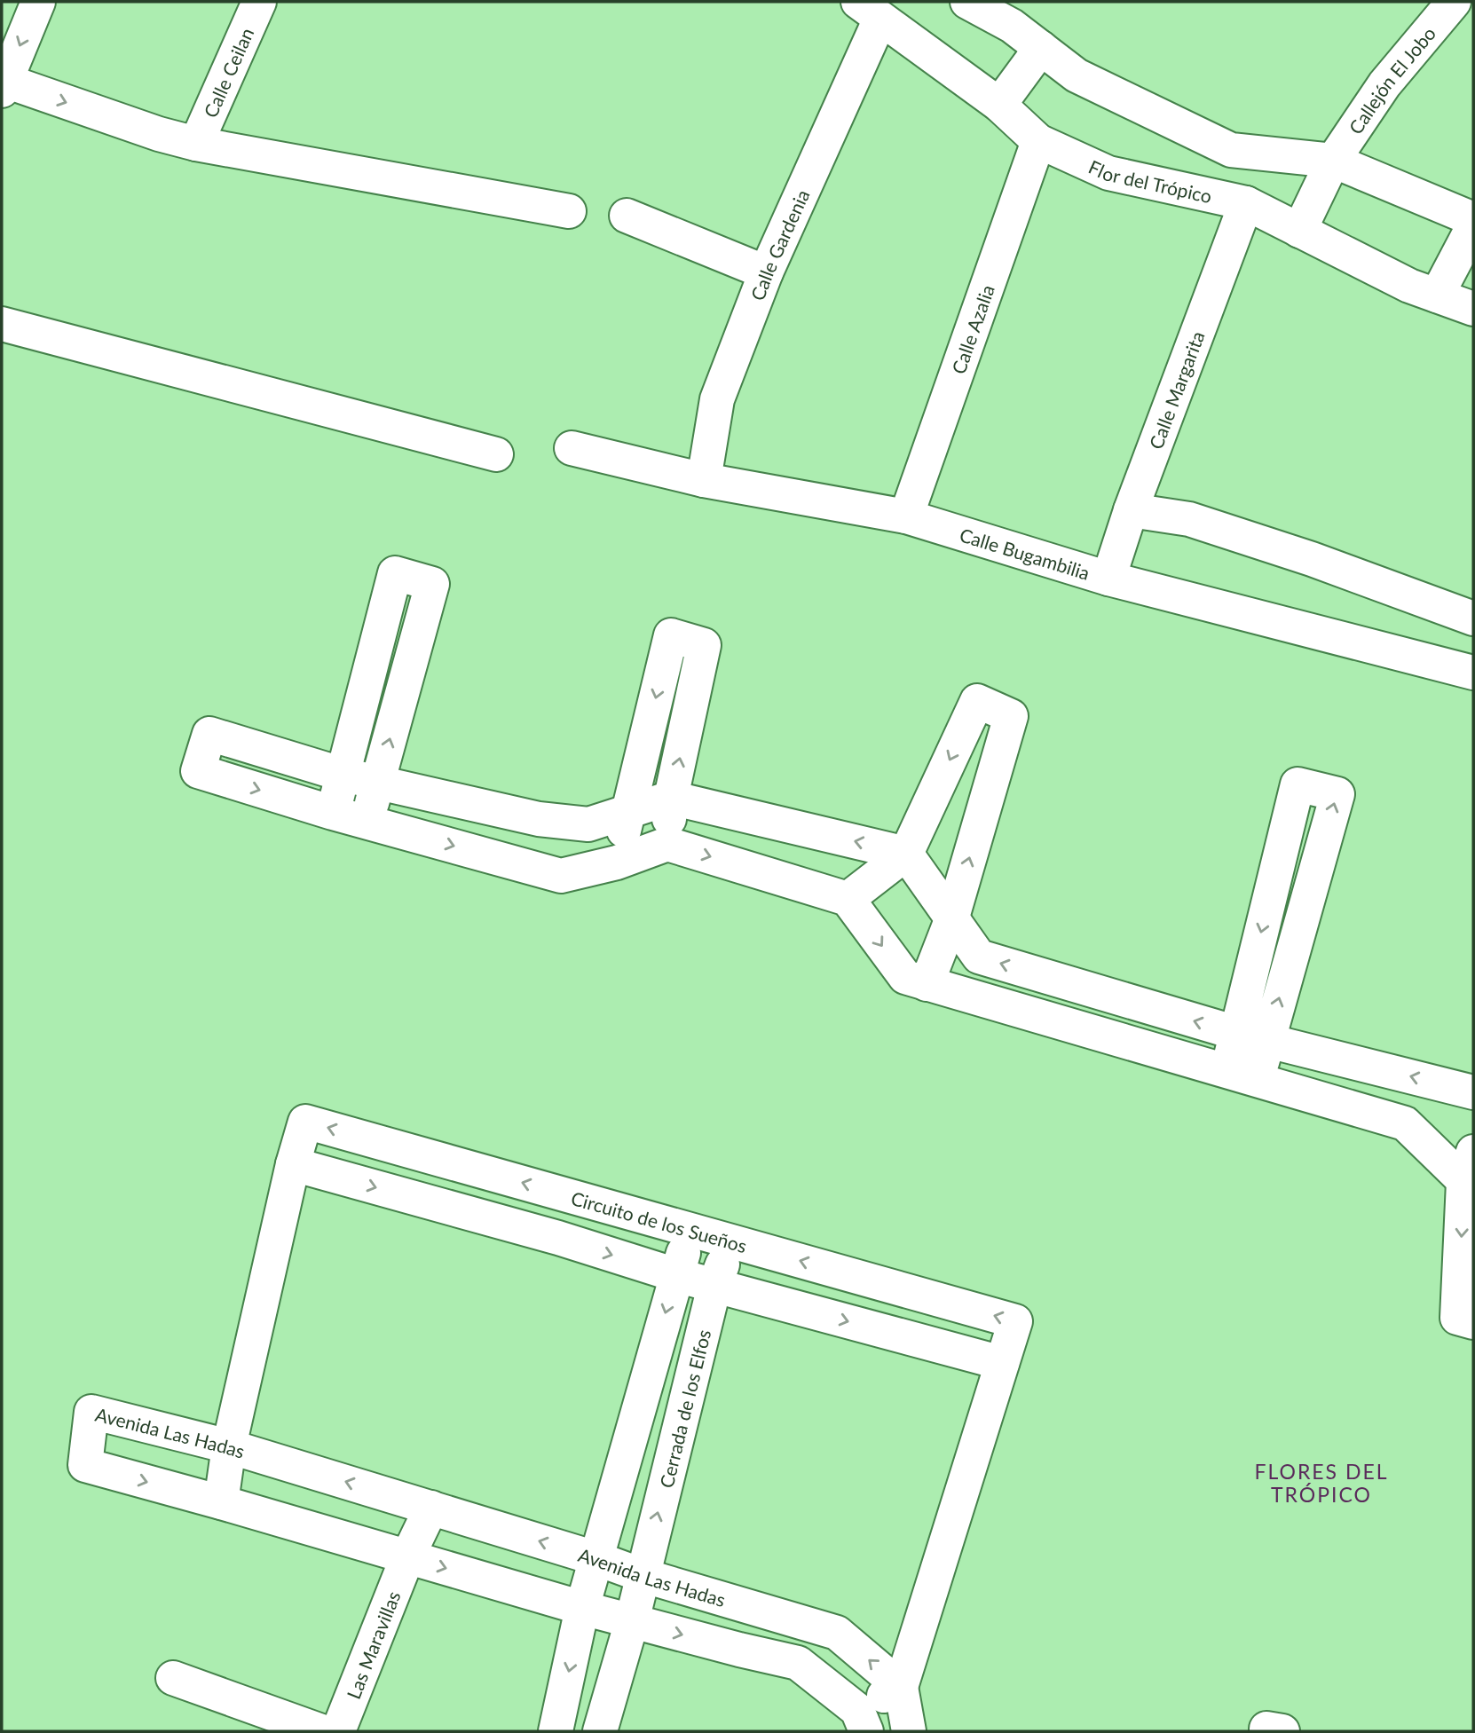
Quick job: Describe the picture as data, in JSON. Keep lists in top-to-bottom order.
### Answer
{
  "streets": {
    "street": [
      "Calle Ceilan",
      "Callejón El Jobo",
      "Flor del Trópico",
      "Calle Gardenia",
      "Calle Azalia",
      "Calle Margarita",
      "Calle Bugambilia",
      "Circuito de los Sueños",
      "Cerrada de los Elfos",
      "Avenida Las Hadas",
      "Las Maravillas"
    ]
  },
  "crossings": [
    ["Callejón El Jobo", "Flor del Trópico"],
    ["Flor del Trópico", "Calle Gardenia"],
    ["Flor del Trópico", "Calle Azalia"],
    ["Flor del Trópico", "Calle Margarita"],
    ["Calle Gardenia", "Calle Bugambilia"],
    ["Calle Azalia", "Calle Bugambilia"],
    ["Calle Margarita", "Calle Bugambilia"],
    ["Circuito de los Sueños", "Cerrada de los Elfos"],
    ["Circuito de los Sueños", "Avenida Las Hadas"],
    ["Cerrada de los Elfos", "Avenida Las Hadas"],
    ["Avenida Las Hadas", "Las Maravillas"]
  ],
  "districts": ["FLORES DEL TRÓPICO"]
}
